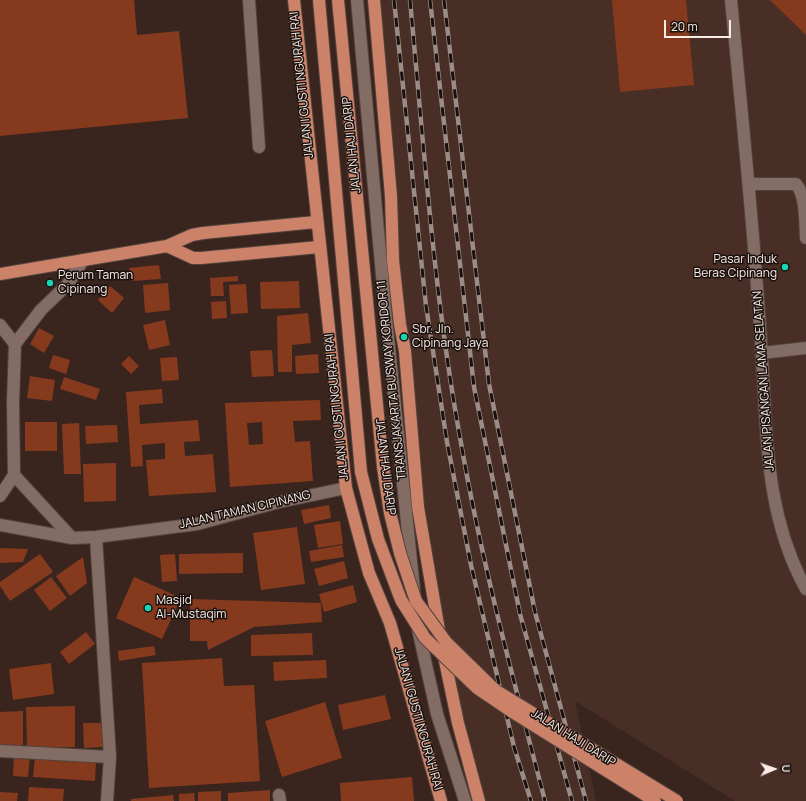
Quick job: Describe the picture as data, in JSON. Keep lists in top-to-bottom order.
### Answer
{
  "streets": {
    "main road": ["JALAN I GUSTI NGURAH RAI", "JALAN HAJI DARIP"],
    "street": ["TRANSJAKARTA BUSWAY KORIDOR 11", "JALAN PISANGAN LAMA SELATAN", "JALAN TAMAN CIPINANG"]
  },
  "crossings": [
    ["JALAN I GUSTI NGURAH RAI", "JALAN TAMAN CIPINANG"]
  ],
  "places": [
    "Pasar Induk Beras Cipinang",
    "Perum Taman Cipinang",
    "Sbr. Jln. Cipinang Jaya",
    "Masjid Al-Mustaqim"
  ],
  "scale_bar": "20 m",
  "north": "right"
}
